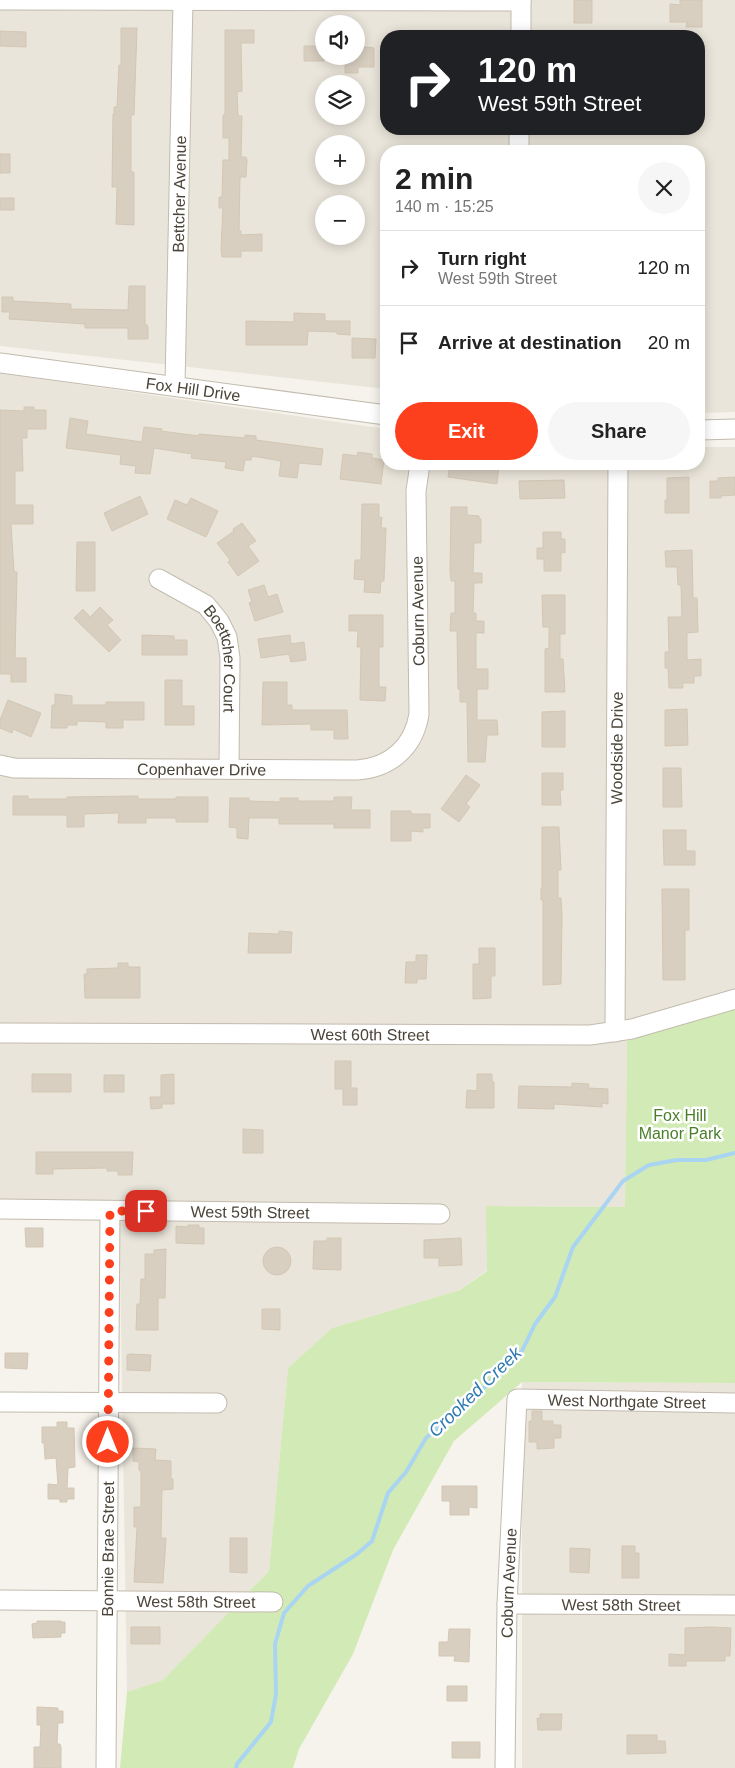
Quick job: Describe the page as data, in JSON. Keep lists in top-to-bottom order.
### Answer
{
  "streets": {
    "street": [
      "Bettcher Avenue",
      "Fox Hill Drive",
      "Coburn Avenue",
      "Boettcher Court",
      "Woodside Drive",
      "Copenhaver Drive",
      "West 60th Street",
      "West 59th Street",
      "West Northgate Street",
      "Bonnie Brae Street",
      "West 58th Street"
    ]
  },
  "crossings": [
    ["Bettcher Avenue", "Fox Hill Drive"],
    ["Coburn Avenue", "Copenhaver Drive"],
    ["Coburn Avenue", "West Northgate Street"],
    ["Coburn Avenue", "West 58th Street"],
    ["Boettcher Court", "Copenhaver Drive"],
    ["Woodside Drive", "West 60th Street"],
    ["West 59th Street", "Bonnie Brae Street"],
    ["Bonnie Brae Street", "West 58th Street"]
  ],
  "water": ["Crooked Creek"],
  "parks": ["Fox Hill Manor Park"],
  "page": {
    "map_buttons": ["+", "−"],
    "turn": ["120 m", "West 59th Street"],
    "heading": ["2 min", "140 m · 15:25"],
    "list": [
      {
        "name": "Turn right",
        "note": "West 59th Street",
        "value": "120 m"
      },
      {
        "name": "Arrive at destination",
        "value": "20 m"
      }
    ],
    "buttons": ["Exit", "Share"]
  }
}
